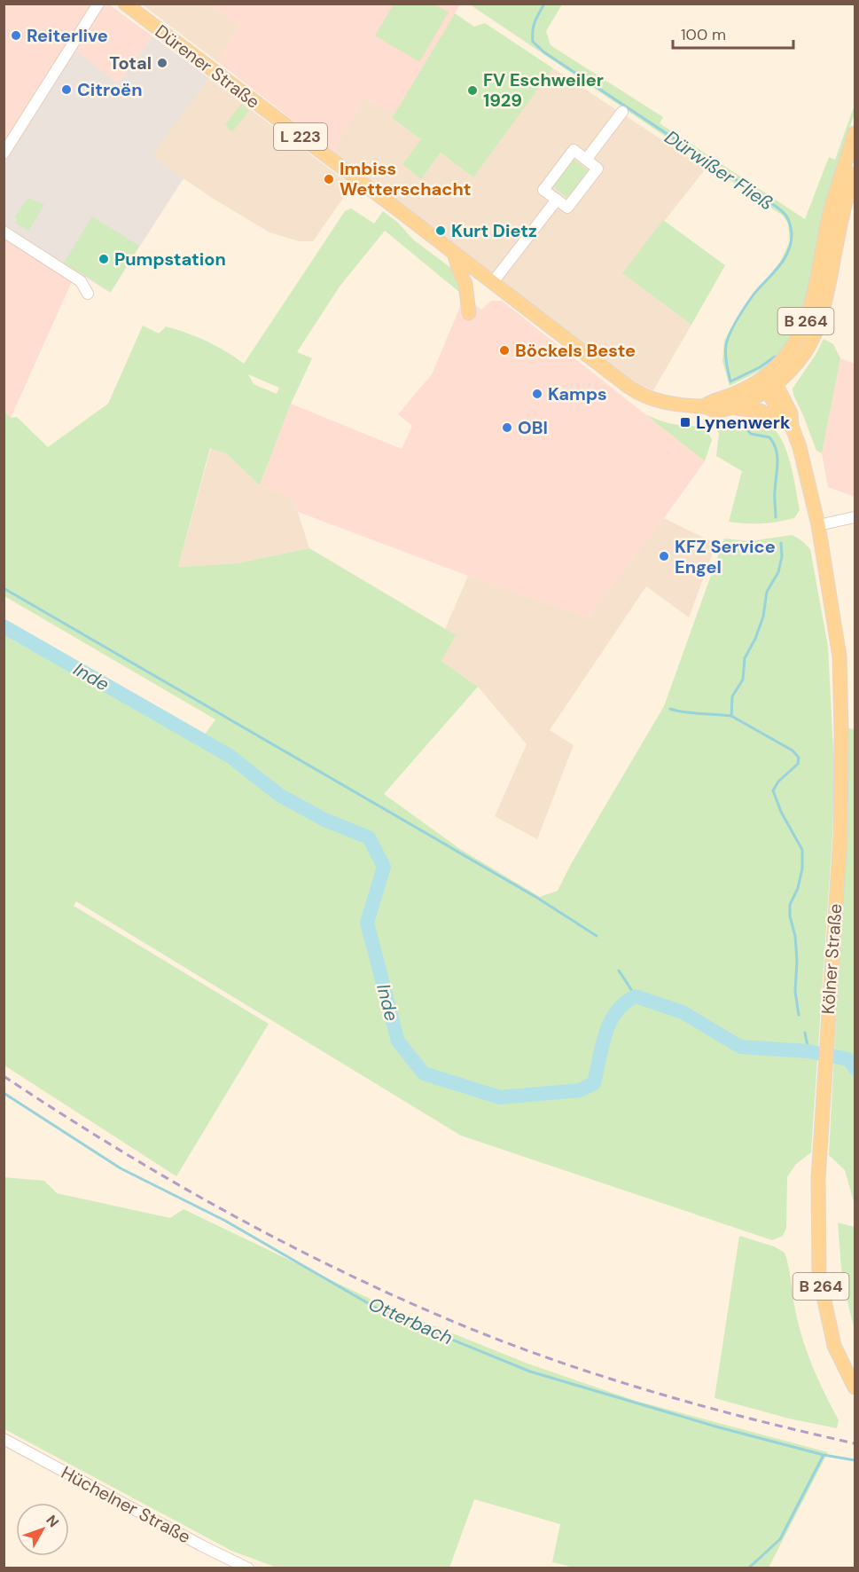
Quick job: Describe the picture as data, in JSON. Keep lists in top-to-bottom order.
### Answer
{
  "streets": {
    "main road": [
      "Dürener Straße",
      "L 223",
      "B 264",
      "Kölner Straße"
    ],
    "street": ["Hüchelner Straße"]
  },
  "crossings": [
    ["Dürener Straße", "L 223"],
    ["Dürener Straße", "B 264"],
    ["L 223", "B 264"],
    ["B 264", "Kölner Straße"]
  ],
  "water": ["Dürwißer Fließ", "Inde", "Otterbach"],
  "places": {
    "other": [
      "Reiterlive",
      "Total",
      "Citroën",
      "FV Eschweiler 1929",
      "Imbiss Wetterschacht",
      "Kurt Dietz",
      "Pumpstation",
      "Böckels Beste",
      "Kamps",
      "OBI",
      "KFZ Service Engel"
    ],
    "transit": ["Lynenwerk"]
  },
  "scale_bar": "100 m",
  "north": "top right"
}
